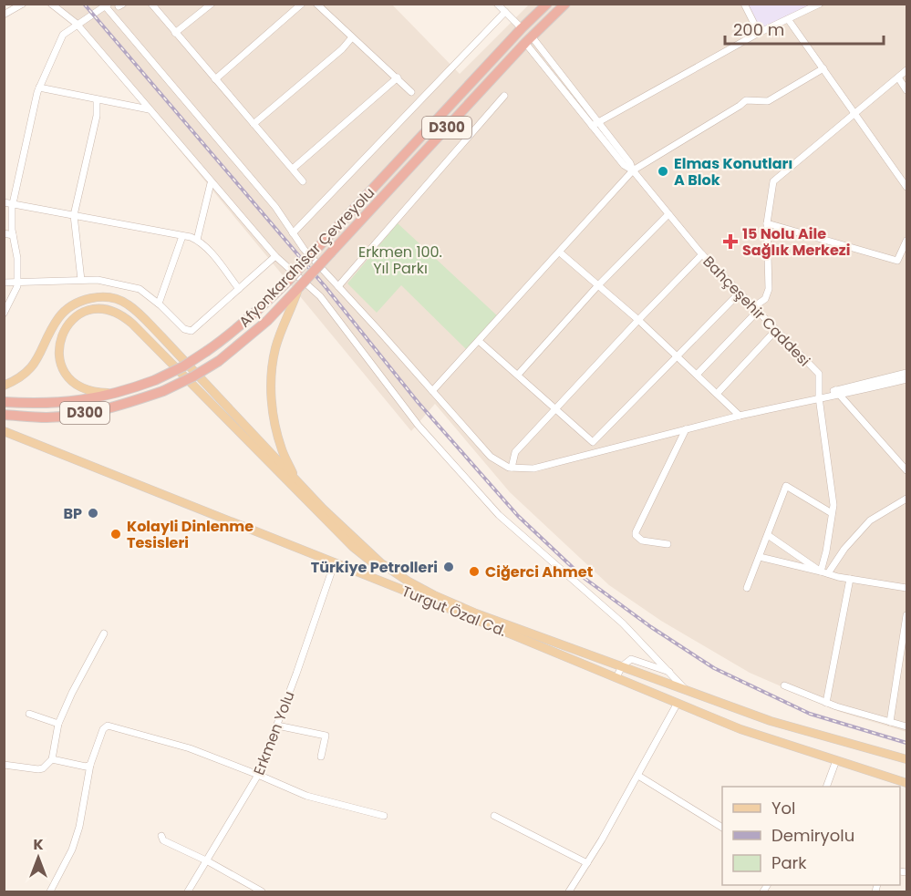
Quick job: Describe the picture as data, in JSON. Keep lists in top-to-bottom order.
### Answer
{
  "streets": {
    "highway": ["D300", "Afyonkarahisar Çevreyolu"],
    "main road": ["Turgut Özal Cd."],
    "street": ["Bahçeşehir Caddesi", "Erkmen Yolu"]
  },
  "crossings": [
    ["Afyonkarahisar Çevreyolu", "Bahçeşehir Caddesi"],
    ["Turgut Özal Cd.", "Erkmen Yolu"]
  ],
  "parks": ["Erkmen 100. Yıl Parkı"],
  "places": {
    "other": [
      "Elmas Konutları A Blok",
      "BP",
      "Kolayli Dinlenme Tesisleri",
      "Türkiye Petrolleri",
      "Ciğerci Ahmet"
    ],
    "health": ["15 Nolu Aile Sağlık Merkezi"]
  },
  "legend": ["Yol", "Demiryolu", "Park"],
  "scale_bar": "200 m",
  "north": "top"
}
